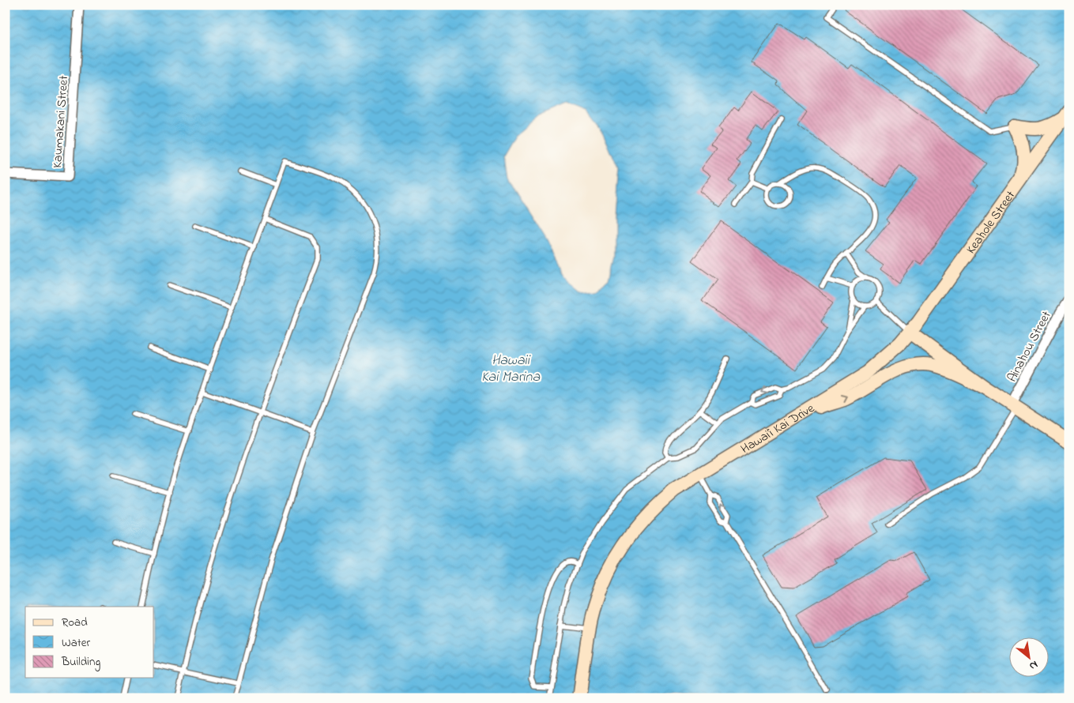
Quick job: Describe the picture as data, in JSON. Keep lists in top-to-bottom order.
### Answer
{
  "streets": {
    "main road": ["Keahole Street", "Hawai’i Kai Drive"],
    "street": ["Kaumakani Street", "Ainahou Street"]
  },
  "crossings": [
    ["Keahole Street", "Hawai’i Kai Drive"]
  ],
  "water": ["Hawaii Kai Marina"],
  "legend": ["Road", "Water", "Building"],
  "north": "bottom right"
}
